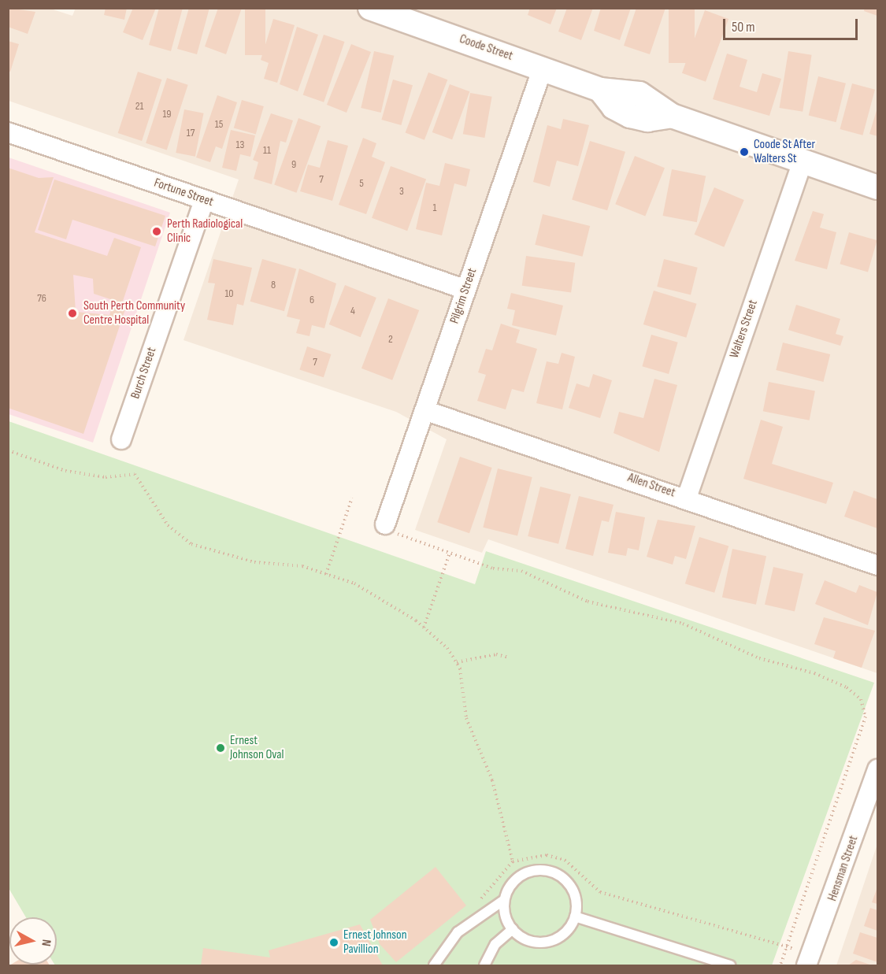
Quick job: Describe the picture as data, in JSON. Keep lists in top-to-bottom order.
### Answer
{
  "streets": {
    "street": [
      "Coode Street",
      "Fortune Street",
      "Pilgrim Street",
      "Walters Street",
      "Burch Street",
      "Allen Street",
      "Hensman Street"
    ]
  },
  "crossings": [
    ["Coode Street", "Pilgrim Street"],
    ["Coode Street", "Walters Street"],
    ["Fortune Street", "Pilgrim Street"],
    ["Fortune Street", "Burch Street"],
    ["Pilgrim Street", "Allen Street"],
    ["Walters Street", "Allen Street"]
  ],
  "places": [
    "Coode St After Walters St",
    "Perth Radiological Clinic",
    "South Perth Community Centre Hospital",
    "Ernest Johnson Oval",
    "Ernest Johnson Pavillion"
  ],
  "house_numbers": [
    "21",
    "19",
    "15",
    "17",
    "13",
    "11",
    "9",
    "7",
    "5",
    "3",
    "1",
    "8",
    "10",
    "76",
    "6",
    "4",
    "2",
    "7"
  ],
  "scale_bar": "50 m",
  "north": "right"
}
